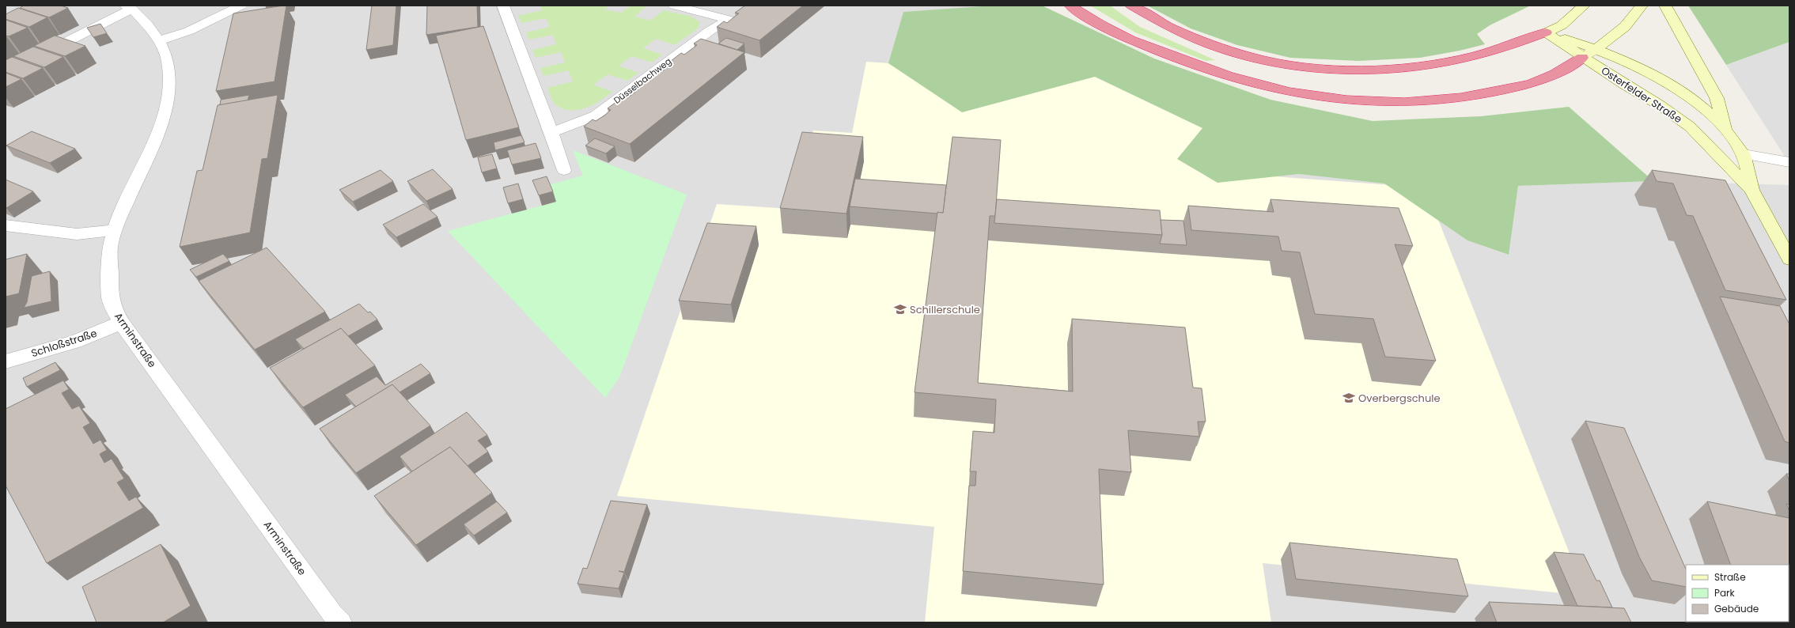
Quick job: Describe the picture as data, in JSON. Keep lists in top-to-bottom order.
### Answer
{
  "streets": {
    "main road": ["Osterfelder Straße"],
    "street": ["Düsselbachweg", "Arminstraße", "Schloßstraße"]
  },
  "crossings": [
    ["Arminstraße", "Schloßstraße"]
  ],
  "places": {
    "school or university": ["Schillerschule", "Overbergschule"]
  },
  "legend": ["Straße", "Park", "Gebäude"]
}
